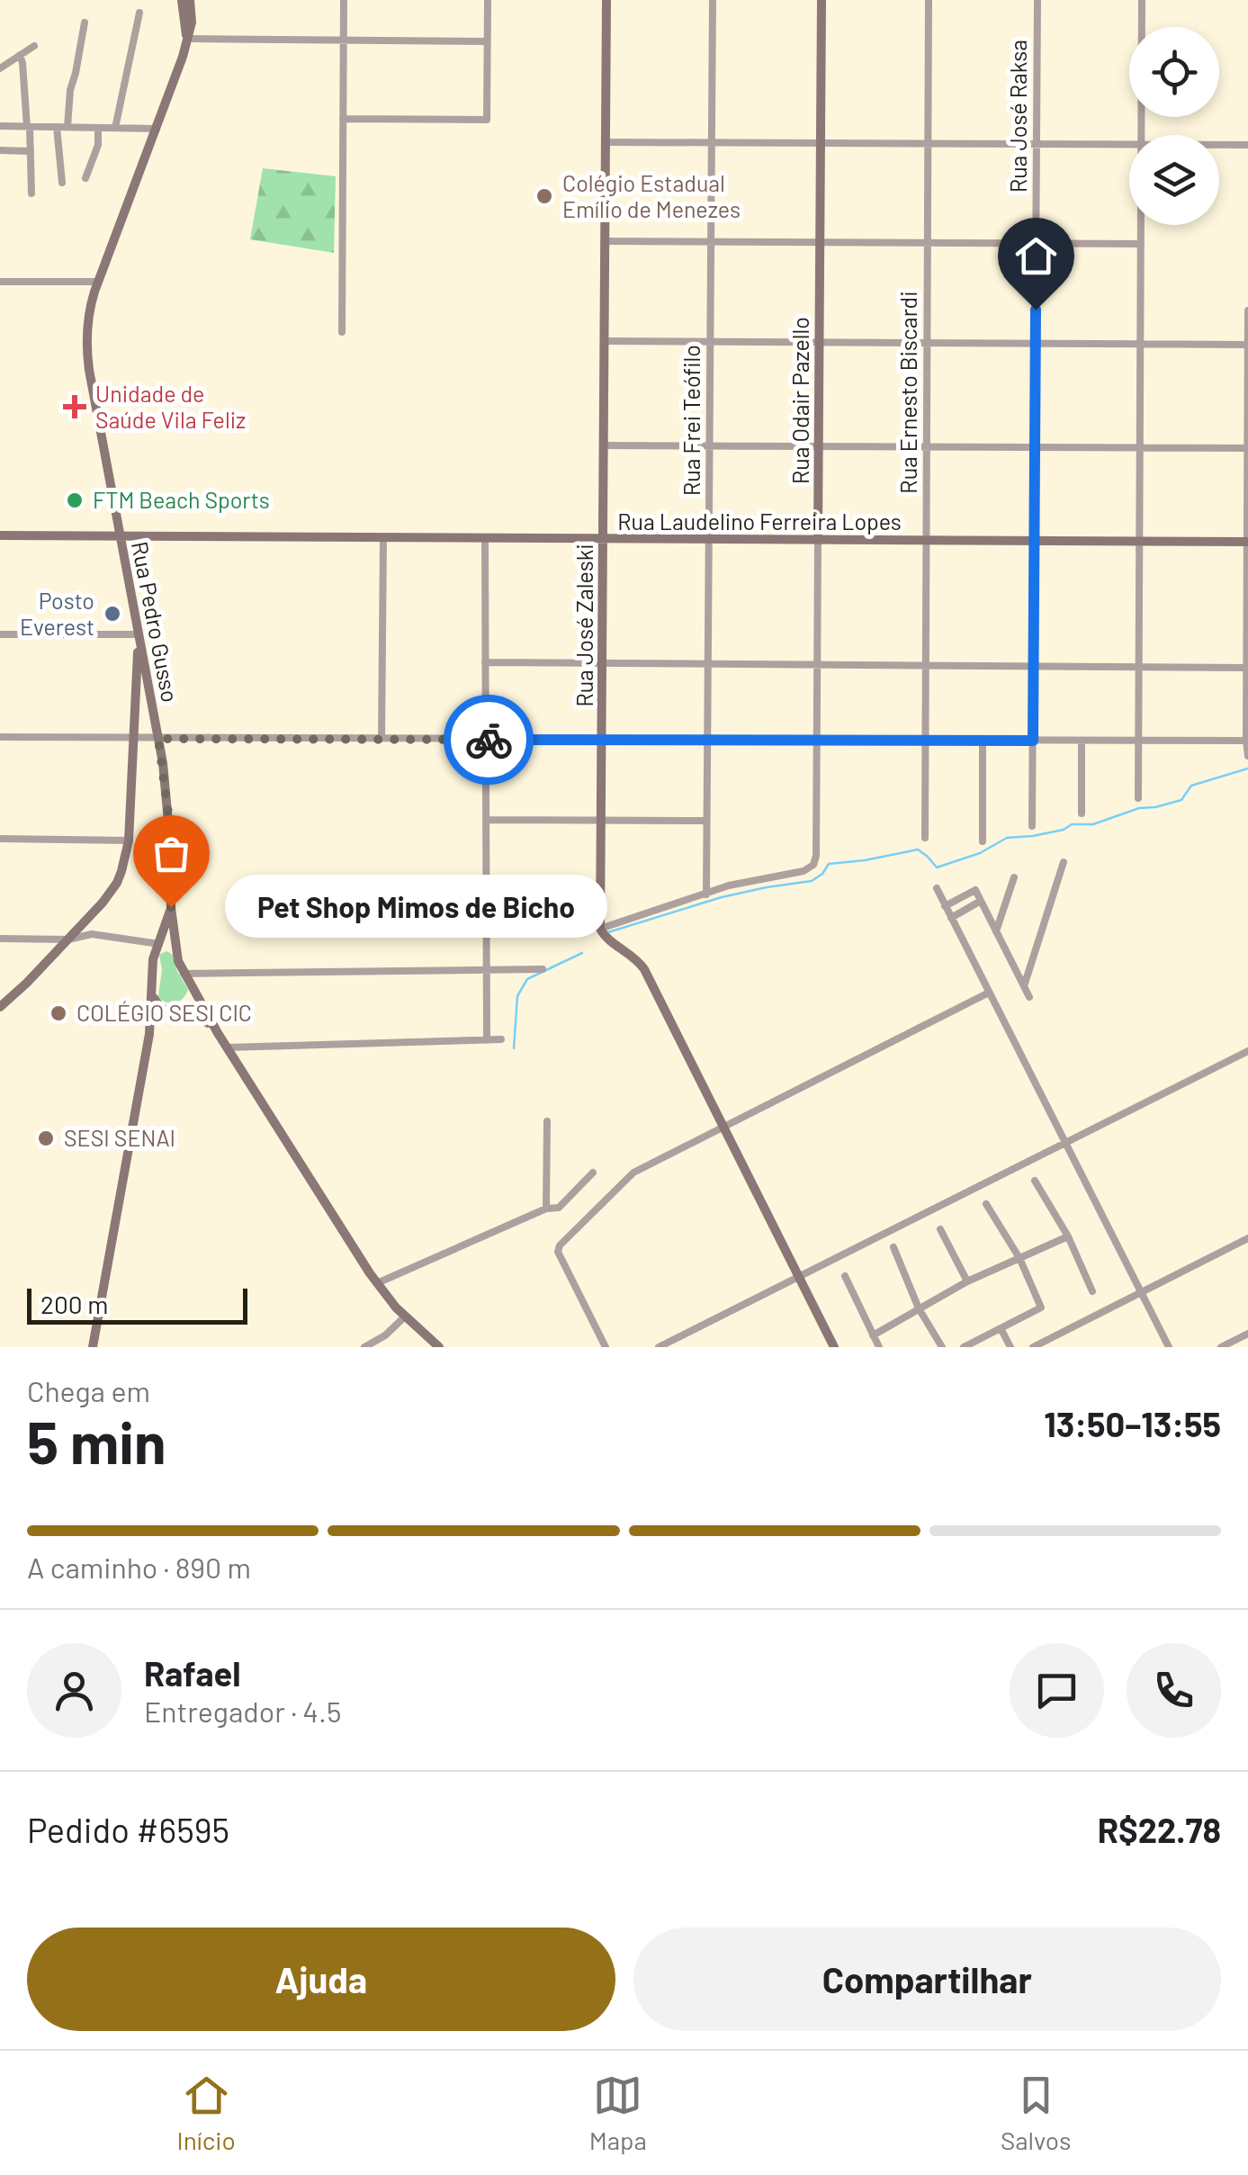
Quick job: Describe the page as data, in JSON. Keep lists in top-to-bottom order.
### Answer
{
  "streets": {
    "street": [
      "Rua José Raksa",
      "Rua Ernesto Biscardi",
      "Rua Odair Pazello",
      "Rua Frei Teófilo",
      "Rua Laudelino Ferreira Lopes",
      "Rua Pedro Gusso",
      "Rua José Zaleski"
    ]
  },
  "crossings": [
    ["Rua José Raksa", "Rua Laudelino Ferreira Lopes"],
    ["Rua Ernesto Biscardi", "Rua Laudelino Ferreira Lopes"],
    ["Rua Odair Pazello", "Rua Frei Teófilo"],
    ["Rua Odair Pazello", "Rua Laudelino Ferreira Lopes"],
    ["Rua Frei Teófilo", "Rua Laudelino Ferreira Lopes"],
    ["Rua Laudelino Ferreira Lopes", "Rua Pedro Gusso"],
    ["Rua Laudelino Ferreira Lopes", "Rua José Zaleski"]
  ],
  "places": {
    "other": [
      "Colégio Estadual Emílio de Menezes",
      "FTM Beach Sports",
      "Posto Everest",
      "Pet Shop Mimos de Bicho",
      "COLÉGIO SESI CIC",
      "SESI SENAI"
    ],
    "health": ["Unidade de Saúde Vila Feliz"]
  },
  "scale_bar": "200 m",
  "page": {
    "bubble": "Pet Shop Mimos de Bicho",
    "scale": "200 m",
    "heading": ["5 min", "Chega em", "13:50–13:55"],
    "panel": [
      "Rafael",
      "Entregador · 4.5",
      "Pedido #6595",
      "R$22.78"
    ],
    "bar": "A caminho · 890 m",
    "buttons": ["Ajuda", "Compartilhar"],
    "tabs": ["Início", "Mapa", "Salvos"]
  }
}
